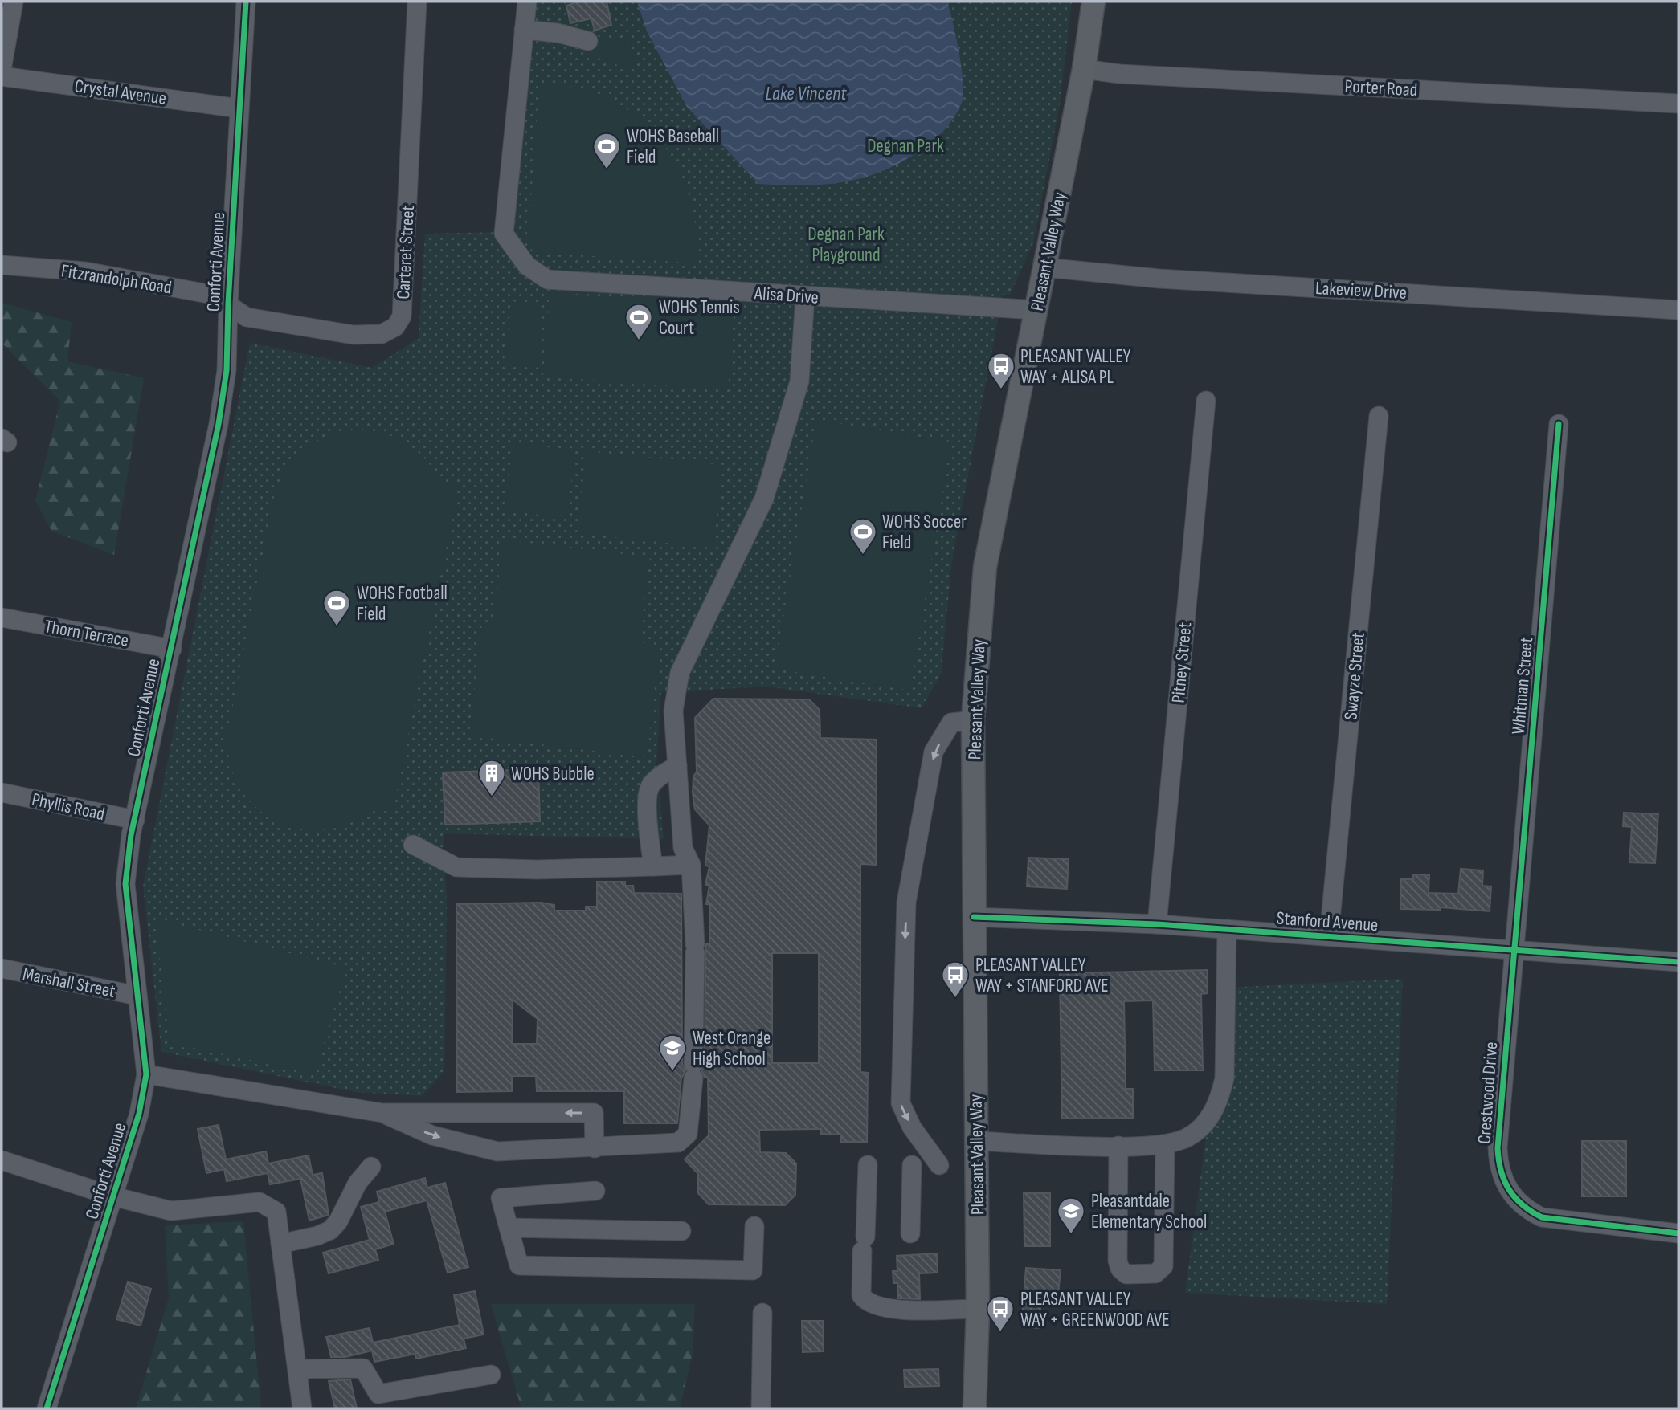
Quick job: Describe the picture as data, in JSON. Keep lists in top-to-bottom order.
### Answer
{
  "streets": {
    "main road": ["Pleasant Valley Way"],
    "street": [
      "Porter Road",
      "Crystal Avenue",
      "Carteret Street",
      "Conforti Avenue",
      "Fitzrandolph Road",
      "Lakeview Drive",
      "Alisa Drive",
      "Thorn Terrace",
      "Pitney Street",
      "Swayze Street",
      "Whitman Street",
      "Phyllis Road",
      "Stanford Avenue",
      "Marshall Street",
      "Crestwood Drive"
    ]
  },
  "crossings": [
    ["Porter Road", "Pleasant Valley Way"],
    ["Crystal Avenue", "Conforti Avenue"],
    ["Pleasant Valley Way", "Lakeview Drive"],
    ["Pleasant Valley Way", "Alisa Drive"],
    ["Pleasant Valley Way", "Stanford Avenue"],
    ["Carteret Street", "Conforti Avenue"],
    ["Carteret Street", "Fitzrandolph Road"],
    ["Conforti Avenue", "Fitzrandolph Road"],
    ["Conforti Avenue", "Thorn Terrace"],
    ["Conforti Avenue", "Phyllis Road"],
    ["Conforti Avenue", "Marshall Street"],
    ["Pitney Street", "Stanford Avenue"],
    ["Swayze Street", "Stanford Avenue"],
    ["Whitman Street", "Stanford Avenue"],
    ["Whitman Street", "Crestwood Drive"],
    ["Stanford Avenue", "Crestwood Drive"]
  ],
  "water": ["Lake Vincent"],
  "parks": ["Degnan Park", "Degnan Park Playground"],
  "places": {
    "sports": [
      "WOHS Baseball Field",
      "WOHS Tennis Court",
      "WOHS Soccer Field",
      "WOHS Football Field"
    ],
    "bus stop": ["PLEASANT VALLEY WAY + ALISA PL", "PLEASANT VALLEY WAY + STANFORD AVE", "PLEASANT VALLEY WAY + GREENWOOD AVE"],
    "building": ["WOHS Bubble"],
    "school or university": ["West Orange High School", "Pleasantdale Elementary School"]
  }
}
